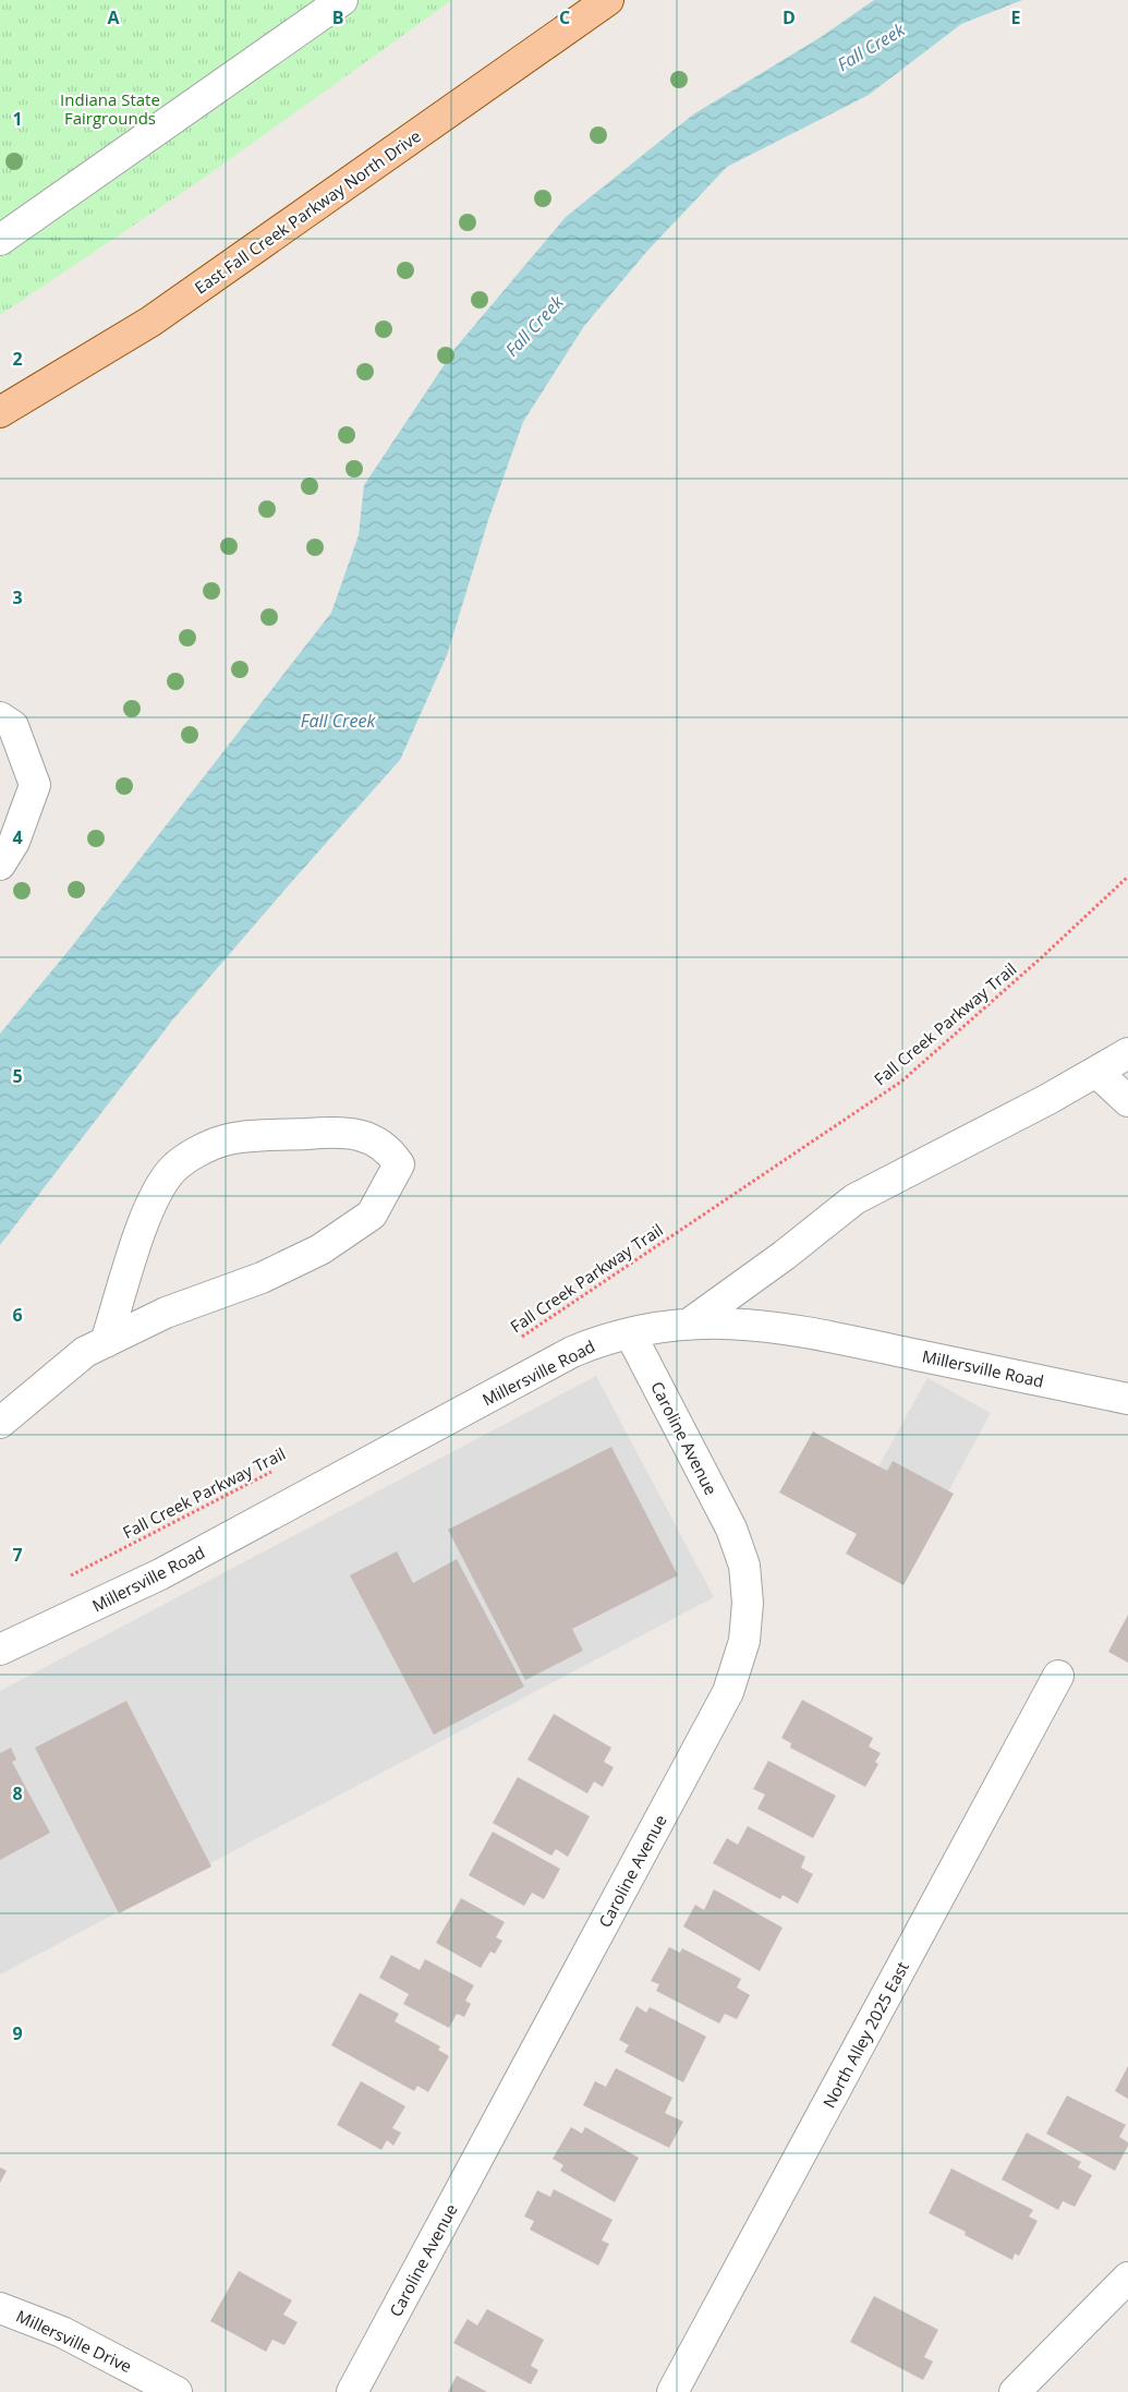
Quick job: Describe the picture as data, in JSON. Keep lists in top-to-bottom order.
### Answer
{
  "streets": {
    "main road": ["East Fall Creek Parkway North Drive"],
    "street": [
      "Millersville Road",
      "Caroline Avenue",
      "North Alley 2025 East",
      "Millersville Drive"
    ],
    "path": ["Fall Creek Parkway Trail"]
  },
  "crossings": [
    ["Millersville Road", "Caroline Avenue"]
  ],
  "water": ["Fall Creek"],
  "parks": ["Indiana State Fairgrounds"],
  "grid": {
    "columns": [
      "A",
      "B",
      "C",
      "D",
      "E"
    ],
    "rows": [
      "1",
      "2",
      "3",
      "4",
      "5",
      "6",
      "7",
      "8",
      "9"
    ]
  }
}
